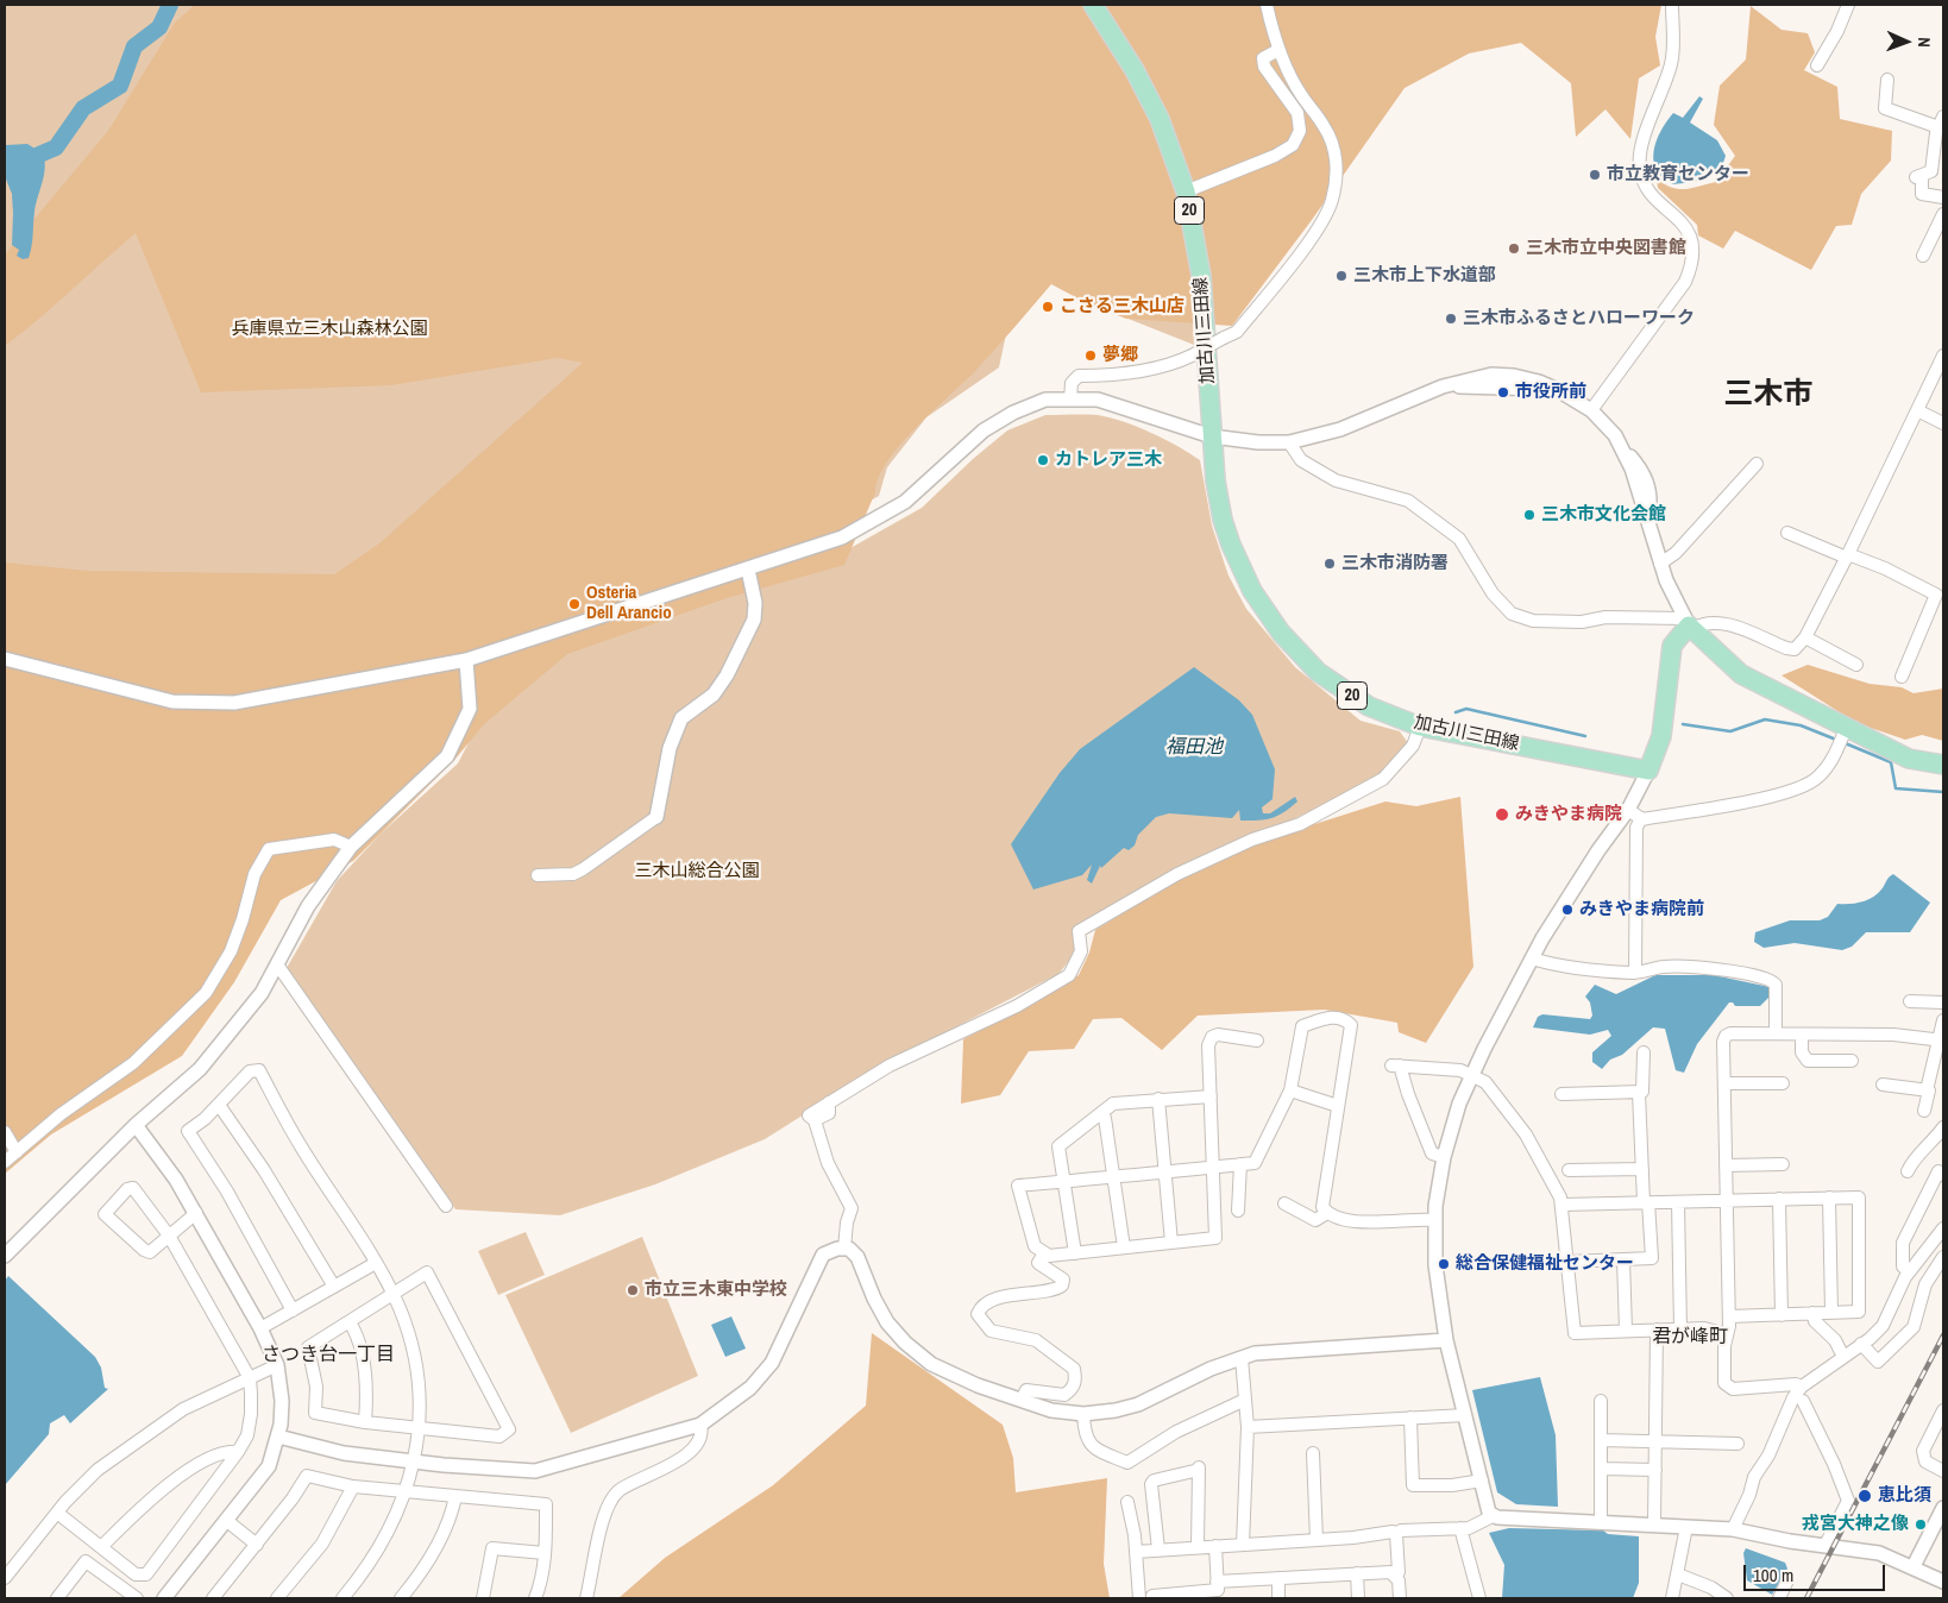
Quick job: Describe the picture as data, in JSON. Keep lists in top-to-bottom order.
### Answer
{
  "streets": {
    "main road": ["20", "加古川三田線"]
  },
  "districts": ["三木市", "君が峰町", "さつき台一丁目"],
  "water": ["福田池"],
  "parks": ["兵庫県立三木山森林公園", "三木山総合公園"],
  "places": [
    "市立教育センター",
    "三木市立中央図書館",
    "三木市上下水道部",
    "こさる三木山店",
    "三木市ふるさとハローワーク",
    "夢郷",
    "市役所前",
    "カトレア三木",
    "三木市文化会館",
    "三木市消防署",
    "Osteria Dell Arancio",
    "みきやま病院",
    "みきやま病院前",
    "総合保健福祉センター",
    "市立三木東中学校",
    "恵比須",
    "戎宮大神之像"
  ],
  "scale_bar": "100 m",
  "north": "right"
}
